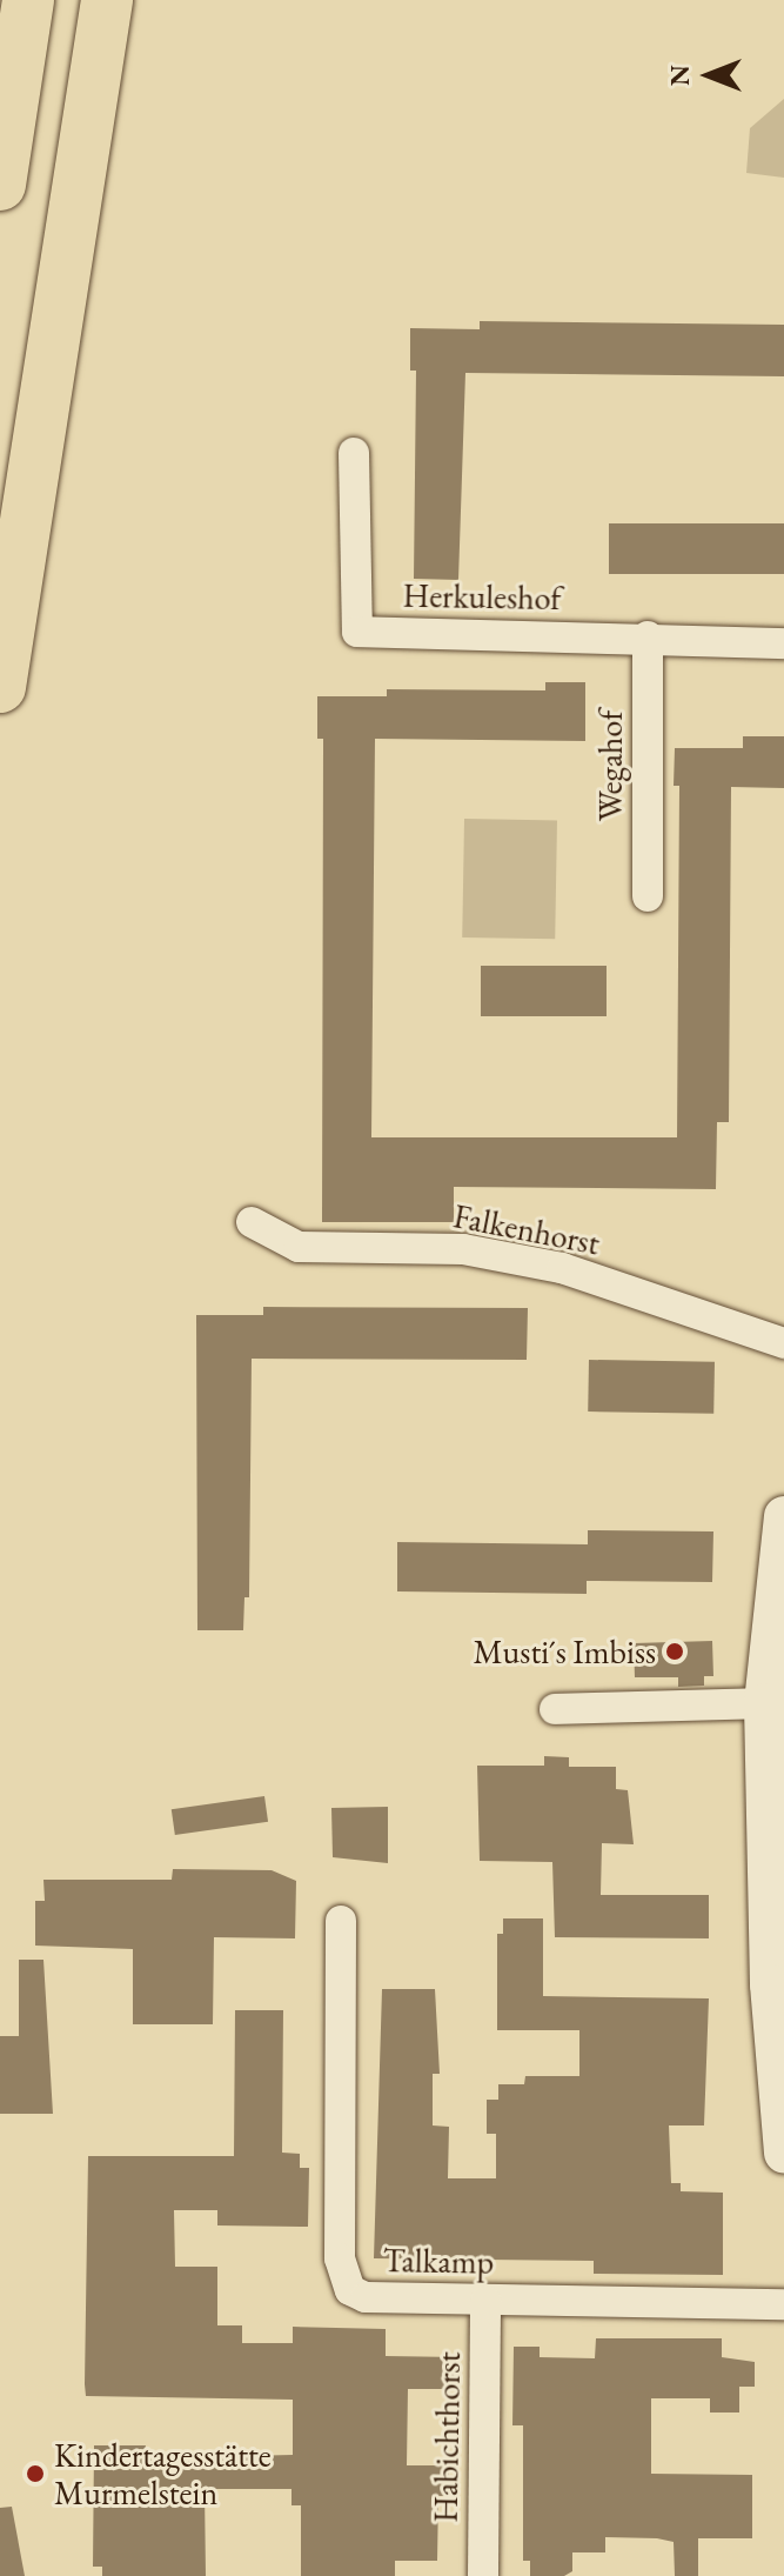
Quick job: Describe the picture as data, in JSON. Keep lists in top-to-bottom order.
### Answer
{
  "streets": {
    "street": [
      "Herkuleshof",
      "Wegahof",
      "Falkenhorst",
      "Talkamp",
      "Habichthorst"
    ]
  },
  "crossings": [
    ["Herkuleshof", "Wegahof"],
    ["Talkamp", "Habichthorst"]
  ],
  "places": ["Musti´s Imbiss", "Kindertagesstätte Murmelstein"],
  "north": "left"
}
